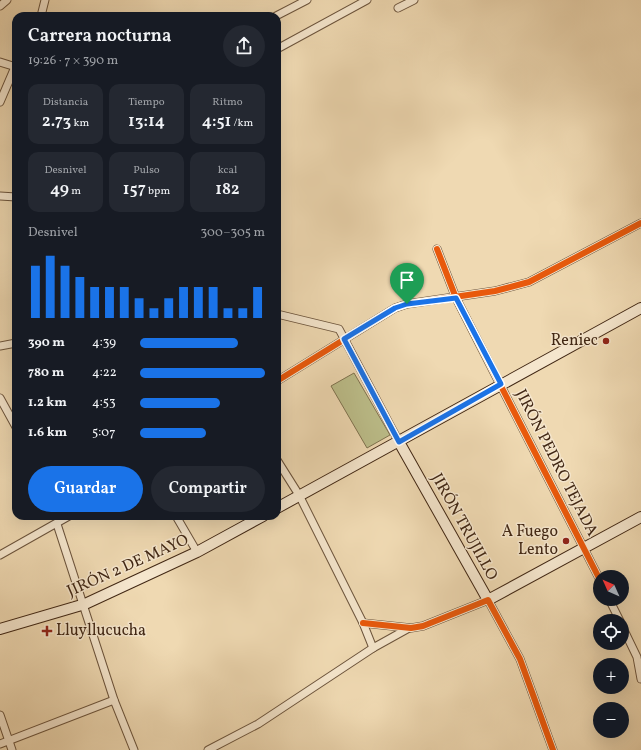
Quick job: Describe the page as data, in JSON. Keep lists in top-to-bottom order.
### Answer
{
  "streets": {
    "main road": ["JIRÓN TRUJILLO", "JIRÓN 2 DE MAYO"],
    "street": ["JIRÓN PEDRO TEJADA"]
  },
  "places": {
    "other": ["Reniec", "A Fuego Lento"],
    "health": ["Lluyllucucha"]
  },
  "north": "top left",
  "page": {
    "heading": ["Carrera nocturna", "19:26 · 7 × 390 m"],
    "stats": [
      ["Distancia", "2.73 km"],
      ["Tiempo", "13:14"],
      ["Ritmo", "4:51 /km"],
      ["Desnivel", "49 m"],
      ["Pulso", "157 bpm"],
      ["kcal", "182"]
    ],
    "chart": ["Desnivel", "300–305 m"],
    "list": [
      {
        "name": "390 m",
        "note": "4:39"
      },
      {
        "name": "780 m",
        "note": "4:22"
      },
      {
        "name": "1.2 km",
        "note": "4:53"
      },
      {
        "name": "1.6 km",
        "note": "5:07"
      }
    ],
    "buttons": ["Guardar", "Compartir"],
    "map_buttons": ["+", "−"]
  }
}
